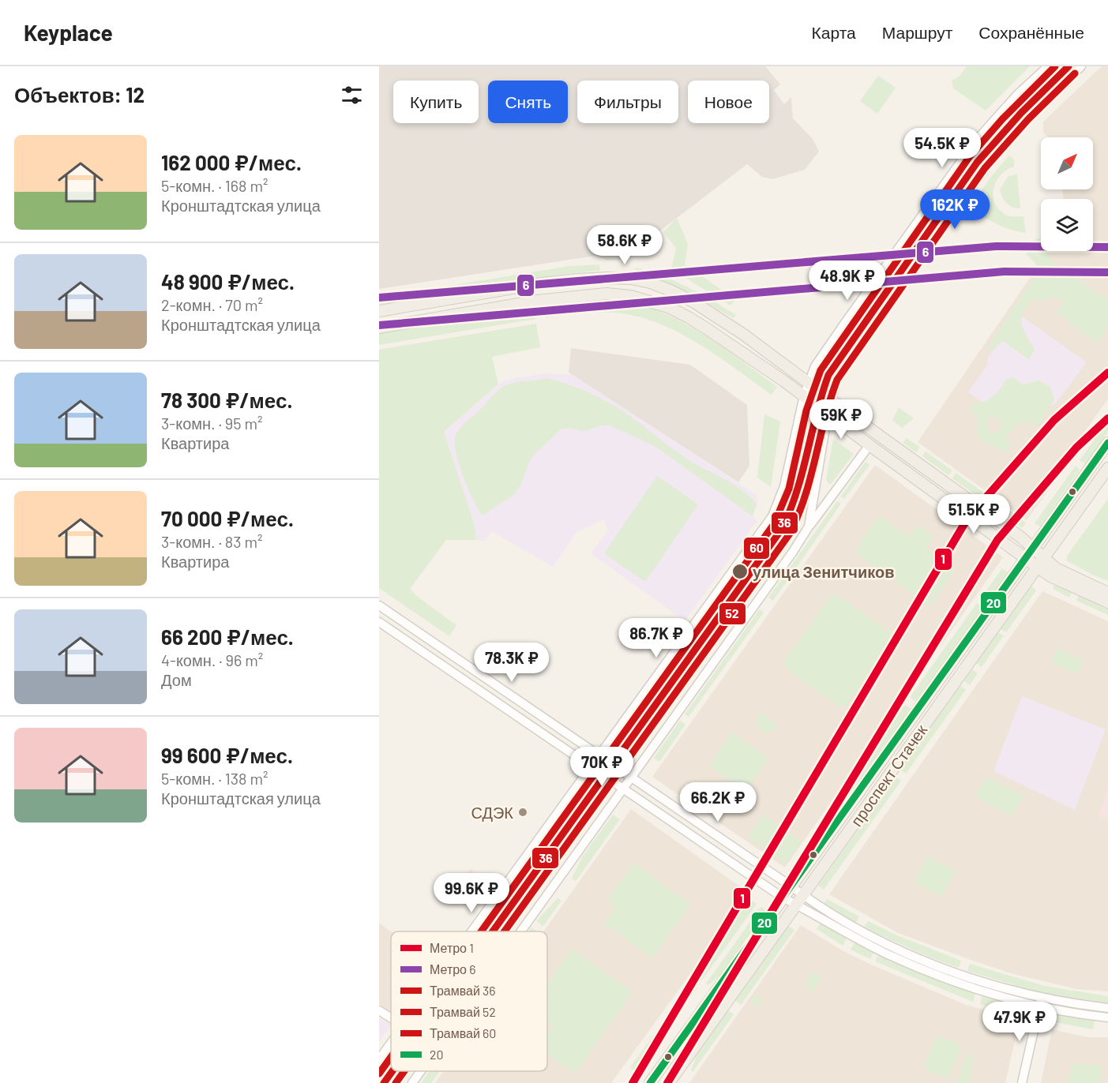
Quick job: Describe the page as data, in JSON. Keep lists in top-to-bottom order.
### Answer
{
  "streets": {
    "main road": ["проспект Стачек"]
  },
  "places": ["улица Зенитчиков", "СДЭК"],
  "lines": [
    "tram line 36",
    "tram line 60",
    "tram line 52",
    "metro line 6",
    "metro line 1",
    "transit line 20"
  ],
  "legend": [
    "Метро 1",
    "Метро 6",
    "Трамвай 36",
    "Трамвай 52",
    "Трамвай 60",
    "20"
  ],
  "north": "top right",
  "page": {
    "header": "Keyplace",
    "nav": ["Карта", "Маршрут", "Сохранённые"],
    "heading": "Объектов: 12",
    "chip": [
      "Купить",
      "Снять",
      "Фильтры",
      "Новое"
    ],
    "list": [
      {
        "name": "162 000 ₽/мес.",
        "note": "5-комн. · 168 m² · Кронштадтская улица"
      },
      {
        "name": "48 900 ₽/мес.",
        "note": "2-комн. · 70 m² · Кронштадтская улица"
      },
      {
        "name": "78 300 ₽/мес.",
        "note": "3-комн. · 95 m² · Квартира"
      },
      {
        "name": "70 000 ₽/мес.",
        "note": "3-комн. · 83 m² · Квартира"
      },
      {
        "name": "66 200 ₽/мес.",
        "note": "4-комн. · 96 m² · Дом"
      },
      {
        "name": "99 600 ₽/мес.",
        "note": "5-комн. · 138 m² · Кронштадтская улица"
      }
    ],
    "price": [
      "54.5K ₽",
      "162K ₽",
      "58.6K ₽",
      "48.9K ₽",
      "59K ₽",
      "51.5K ₽",
      "86.7K ₽",
      "78.3K ₽",
      "70K ₽",
      "66.2K ₽",
      "99.6K ₽",
      "47.9K ₽"
    ]
  }
}
